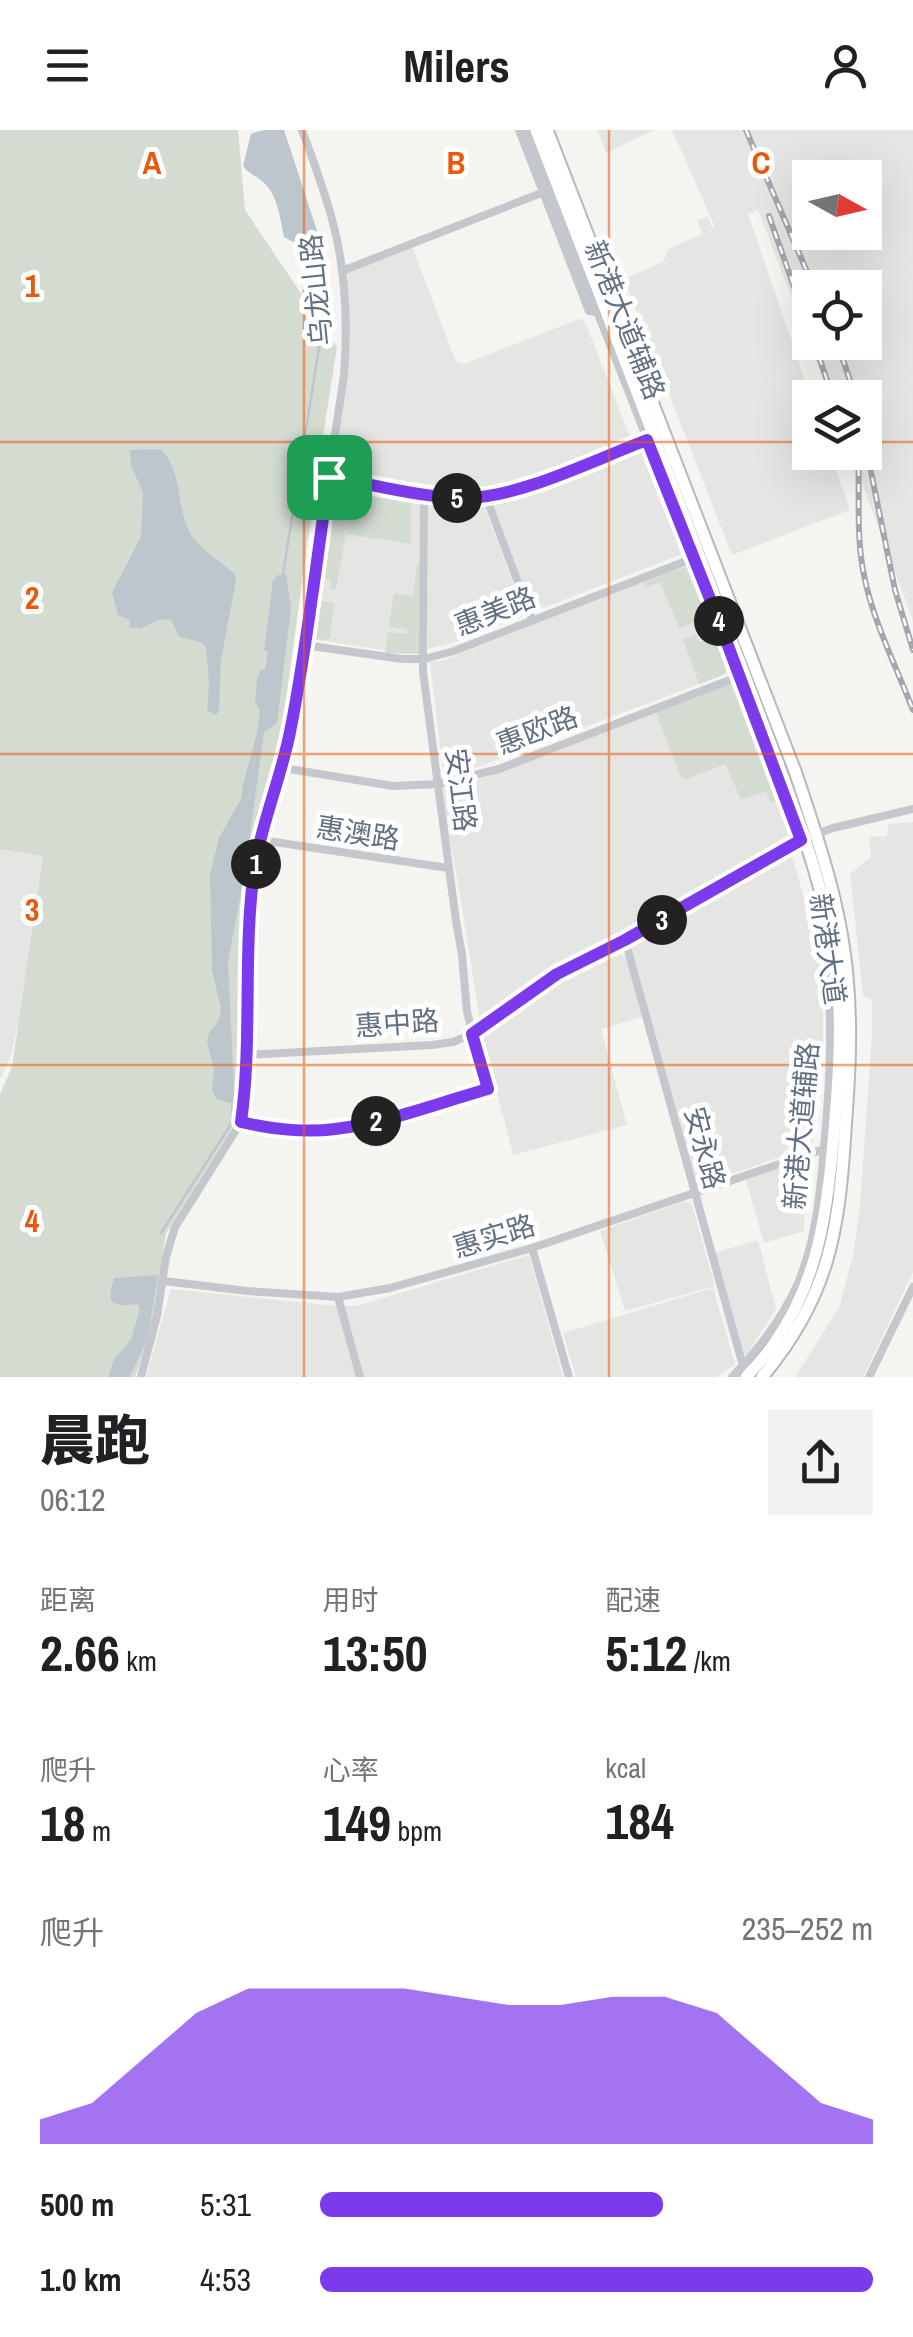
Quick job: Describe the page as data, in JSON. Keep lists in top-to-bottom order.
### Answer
{
  "streets": {
    "main road": ["新港大道"],
    "street": [
      "乌龙山路",
      "新港大道辅路",
      "惠美路",
      "惠欧路",
      "安江路",
      "惠澳路",
      "惠中路",
      "安永路",
      "惠实路"
    ]
  },
  "crossings": [
    ["乌龙山路", "惠美路"],
    ["乌龙山路", "惠欧路"],
    ["乌龙山路", "安江路"],
    ["乌龙山路", "惠澳路"],
    ["乌龙山路", "惠中路"],
    ["乌龙山路", "惠实路"],
    ["新港大道辅路", "惠美路"],
    ["新港大道辅路", "惠欧路"],
    ["新港大道辅路", "新港大道"],
    ["新港大道辅路", "惠中路"],
    ["新港大道辅路", "安永路"],
    ["新港大道辅路", "惠实路"],
    ["惠美路", "安江路"],
    ["惠欧路", "安江路"],
    ["安江路", "惠澳路"],
    ["安江路", "惠中路"],
    ["新港大道", "惠中路"],
    ["新港大道", "安永路"],
    ["惠中路", "安永路"],
    ["安永路", "惠实路"]
  ],
  "north": "right",
  "page": {
    "header": "Milers",
    "pins": [
      "5",
      "4",
      "1",
      "3",
      "2"
    ],
    "heading": ["晨跑", "06:12"],
    "stats": [
      ["距离", "2.66 km"],
      ["用时", "13:50"],
      ["配速", "5:12 /km"],
      ["爬升", "18 m"],
      ["心率", "149 bpm"],
      ["kcal", "184"]
    ],
    "chart": ["爬升", "235–252 m"],
    "list": [
      {
        "name": "500 m",
        "note": "5:31"
      },
      {
        "name": "1.0 km",
        "note": "4:53"
      }
    ]
  },
  "grid": {
    "columns": ["A", "B", "C"],
    "rows": [
      "1",
      "2",
      "3",
      "4"
    ]
  }
}
